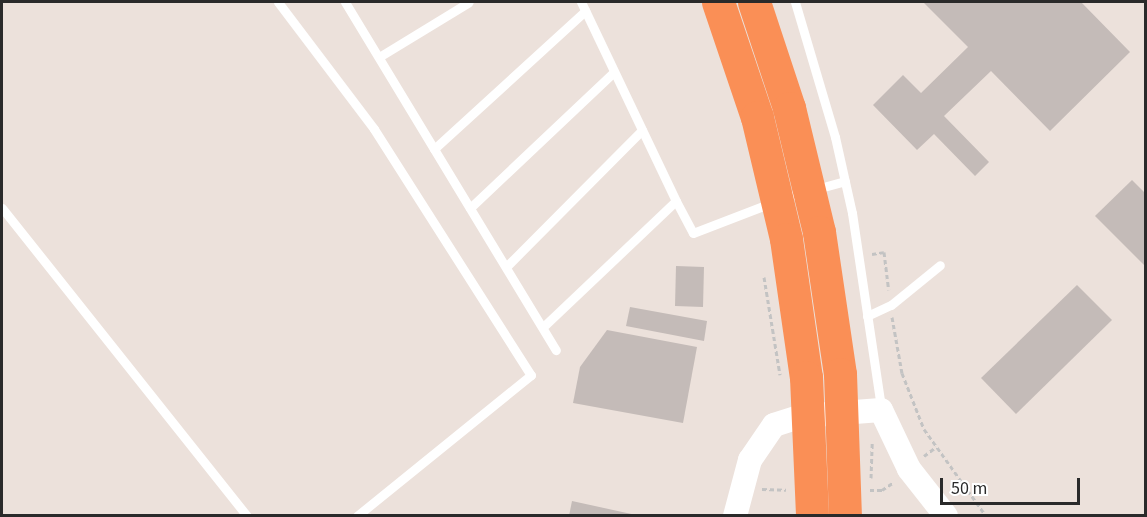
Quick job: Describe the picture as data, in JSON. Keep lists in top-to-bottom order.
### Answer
{
  "scale_bar": "50 m"
}
